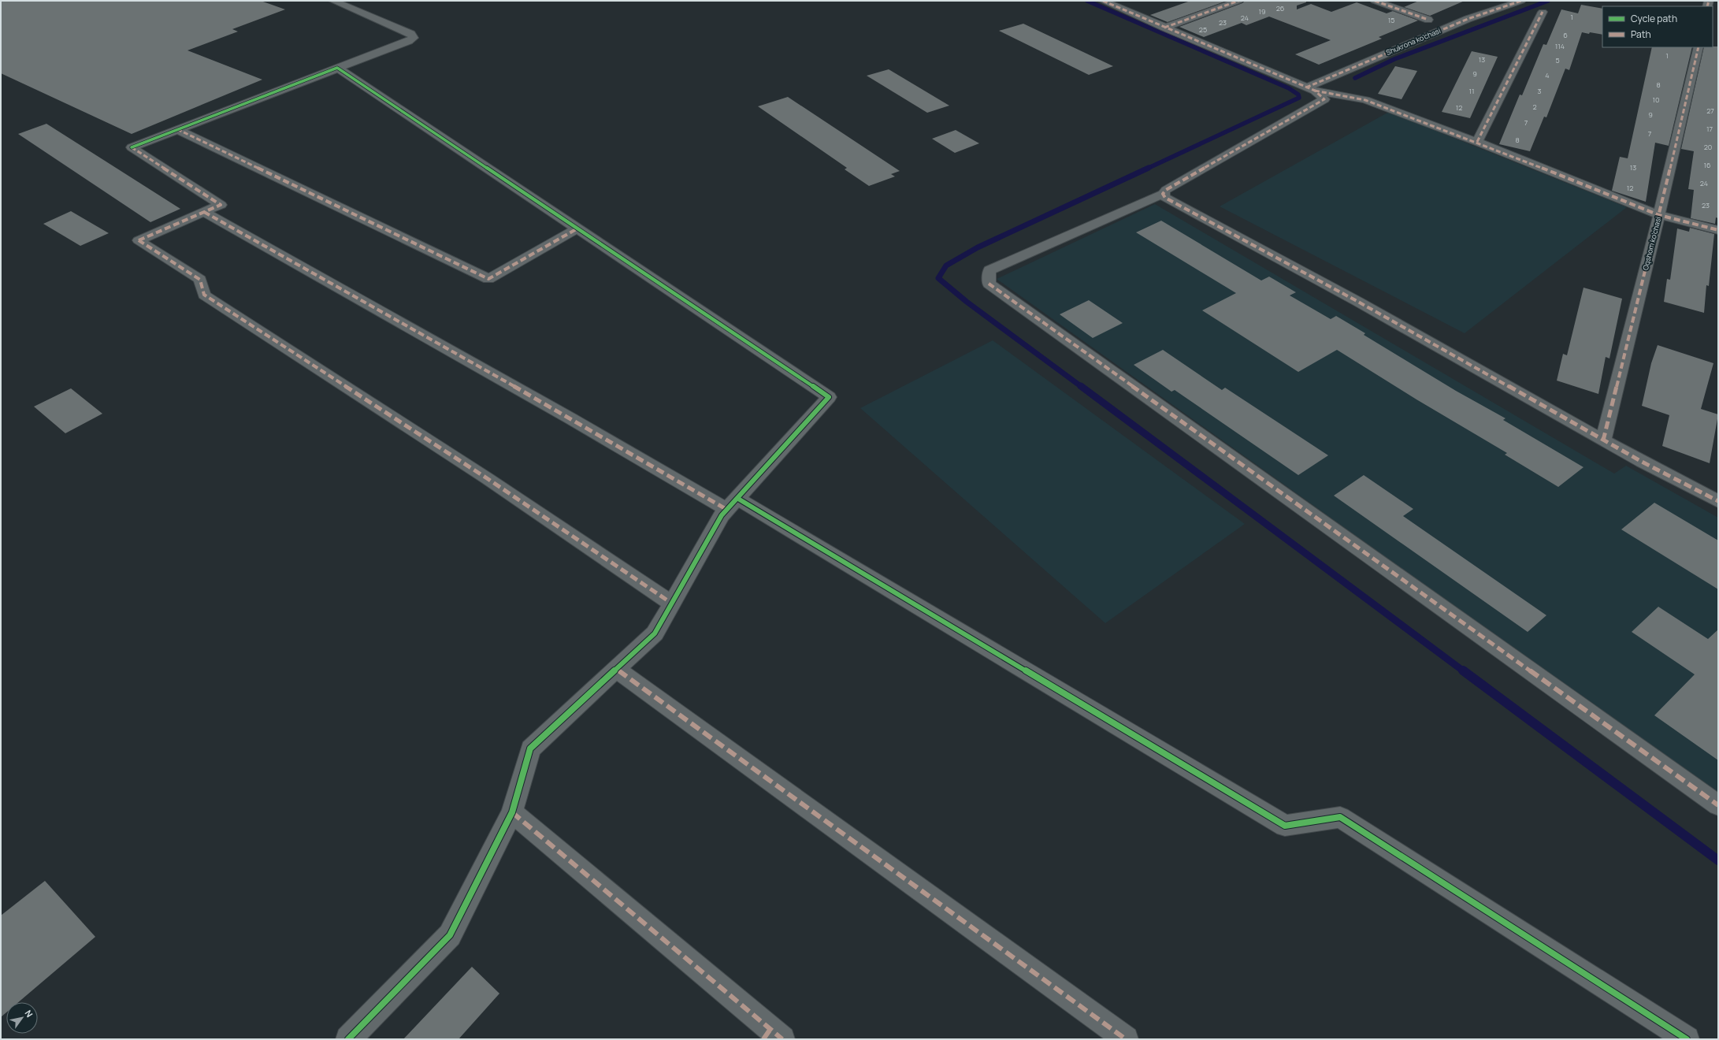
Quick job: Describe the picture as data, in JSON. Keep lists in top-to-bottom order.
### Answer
{
  "streets": {
    "street": ["Shukrona ko'chasi", "Oqshom ko'chasi"]
  },
  "house_numbers": [
    "26",
    "19",
    "1",
    "24",
    "15",
    "23",
    "25",
    "6",
    "114",
    "1",
    "13",
    "5",
    "9",
    "4",
    "8",
    "11",
    "3",
    "10",
    "2",
    "12",
    "27",
    "9",
    "7",
    "17",
    "7",
    "8",
    "20",
    "16",
    "13",
    "24",
    "12",
    "23"
  ],
  "legend": ["Cycle path", "Path"],
  "north": "top right"
}
